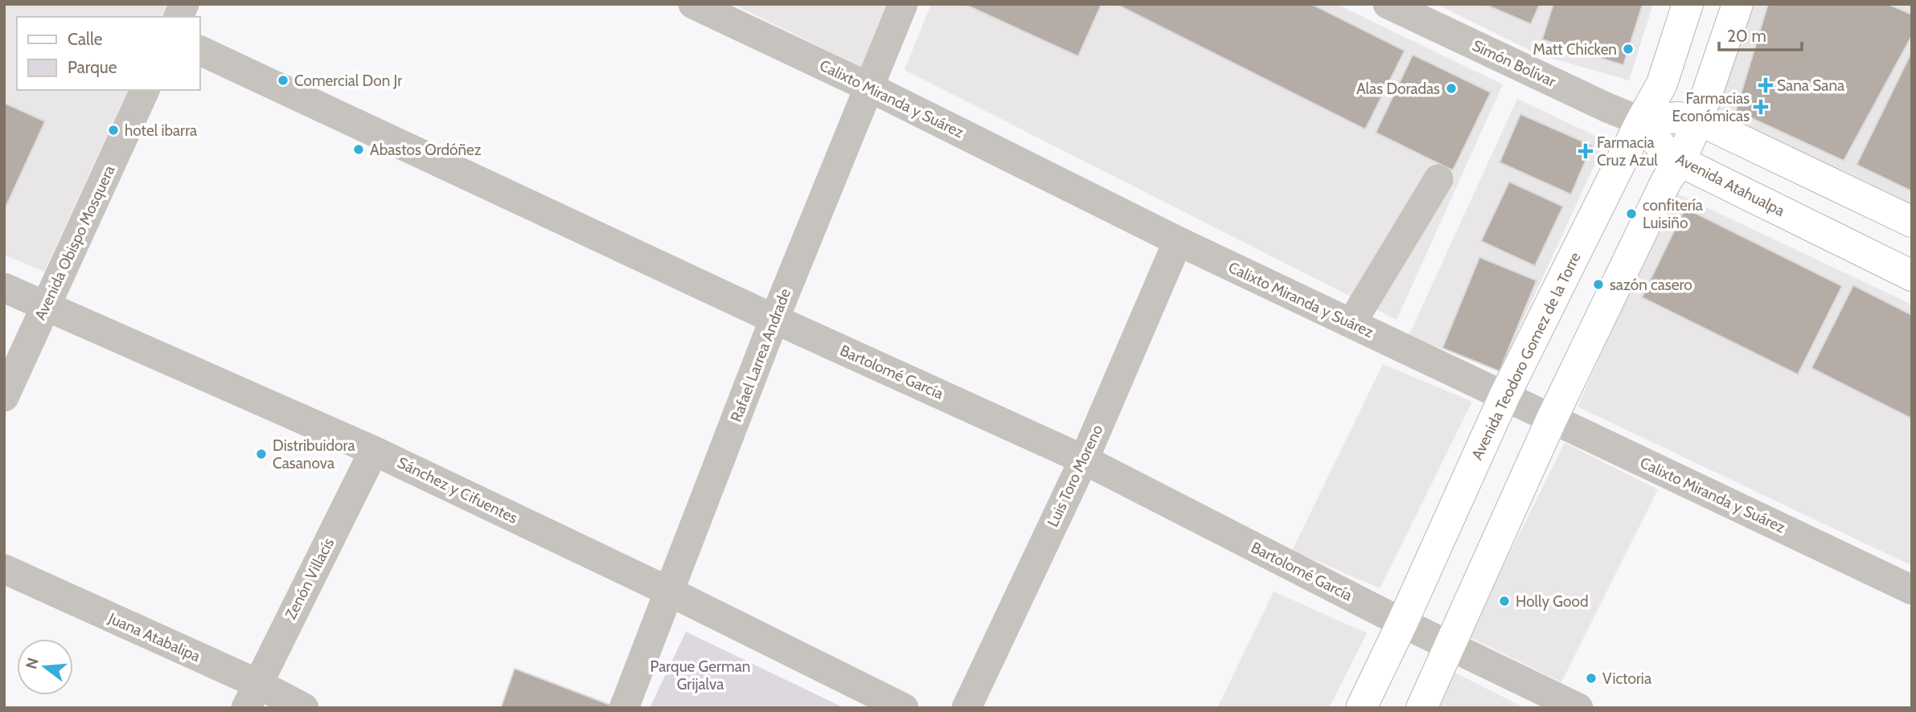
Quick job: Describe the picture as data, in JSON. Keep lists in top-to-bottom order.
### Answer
{
  "streets": {
    "main road": ["Avenida Atahualpa", "Avenida Teodoro Gomez de la Torre"],
    "street": [
      "Simón Bolívar",
      "Calixto Miranda y Suárez",
      "Avenida Obispo Mosquera",
      "Rafael Larrea Andrade",
      "Bartolomé García",
      "Luis Toro Moreno",
      "Sánchez y Cifuentes",
      "Zenón Villacís",
      "Juana Atabalipa"
    ]
  },
  "crossings": [
    ["Simón Bolívar", "Avenida Atahualpa"],
    ["Simón Bolívar", "Avenida Teodoro Gomez de la Torre"],
    ["Calixto Miranda y Suárez", "Rafael Larrea Andrade"],
    ["Calixto Miranda y Suárez", "Avenida Teodoro Gomez de la Torre"],
    ["Calixto Miranda y Suárez", "Luis Toro Moreno"],
    ["Avenida Atahualpa", "Avenida Teodoro Gomez de la Torre"],
    ["Avenida Obispo Mosquera", "Sánchez y Cifuentes"],
    ["Rafael Larrea Andrade", "Bartolomé García"],
    ["Rafael Larrea Andrade", "Sánchez y Cifuentes"],
    ["Avenida Teodoro Gomez de la Torre", "Bartolomé García"],
    ["Bartolomé García", "Luis Toro Moreno"],
    ["Sánchez y Cifuentes", "Zenón Villacís"],
    ["Zenón Villacís", "Juana Atabalipa"]
  ],
  "parks": ["Parque German Grijalva"],
  "places": {
    "other": [
      "Matt Chicken",
      "Comercial Don Jr",
      "Alas Doradas",
      "hotel ibarra",
      "Abastos Ordóñez",
      "confitería Luisiño",
      "sazón casero",
      "Distribuidora Casanova",
      "Holly Good",
      "Victoria"
    ],
    "health": ["Sana Sana", "Farmacias Económicas", "Farmacia Cruz Azul"]
  },
  "legend": ["Calle", "Parque"],
  "scale_bar": "20 m",
  "north": "left"
}
